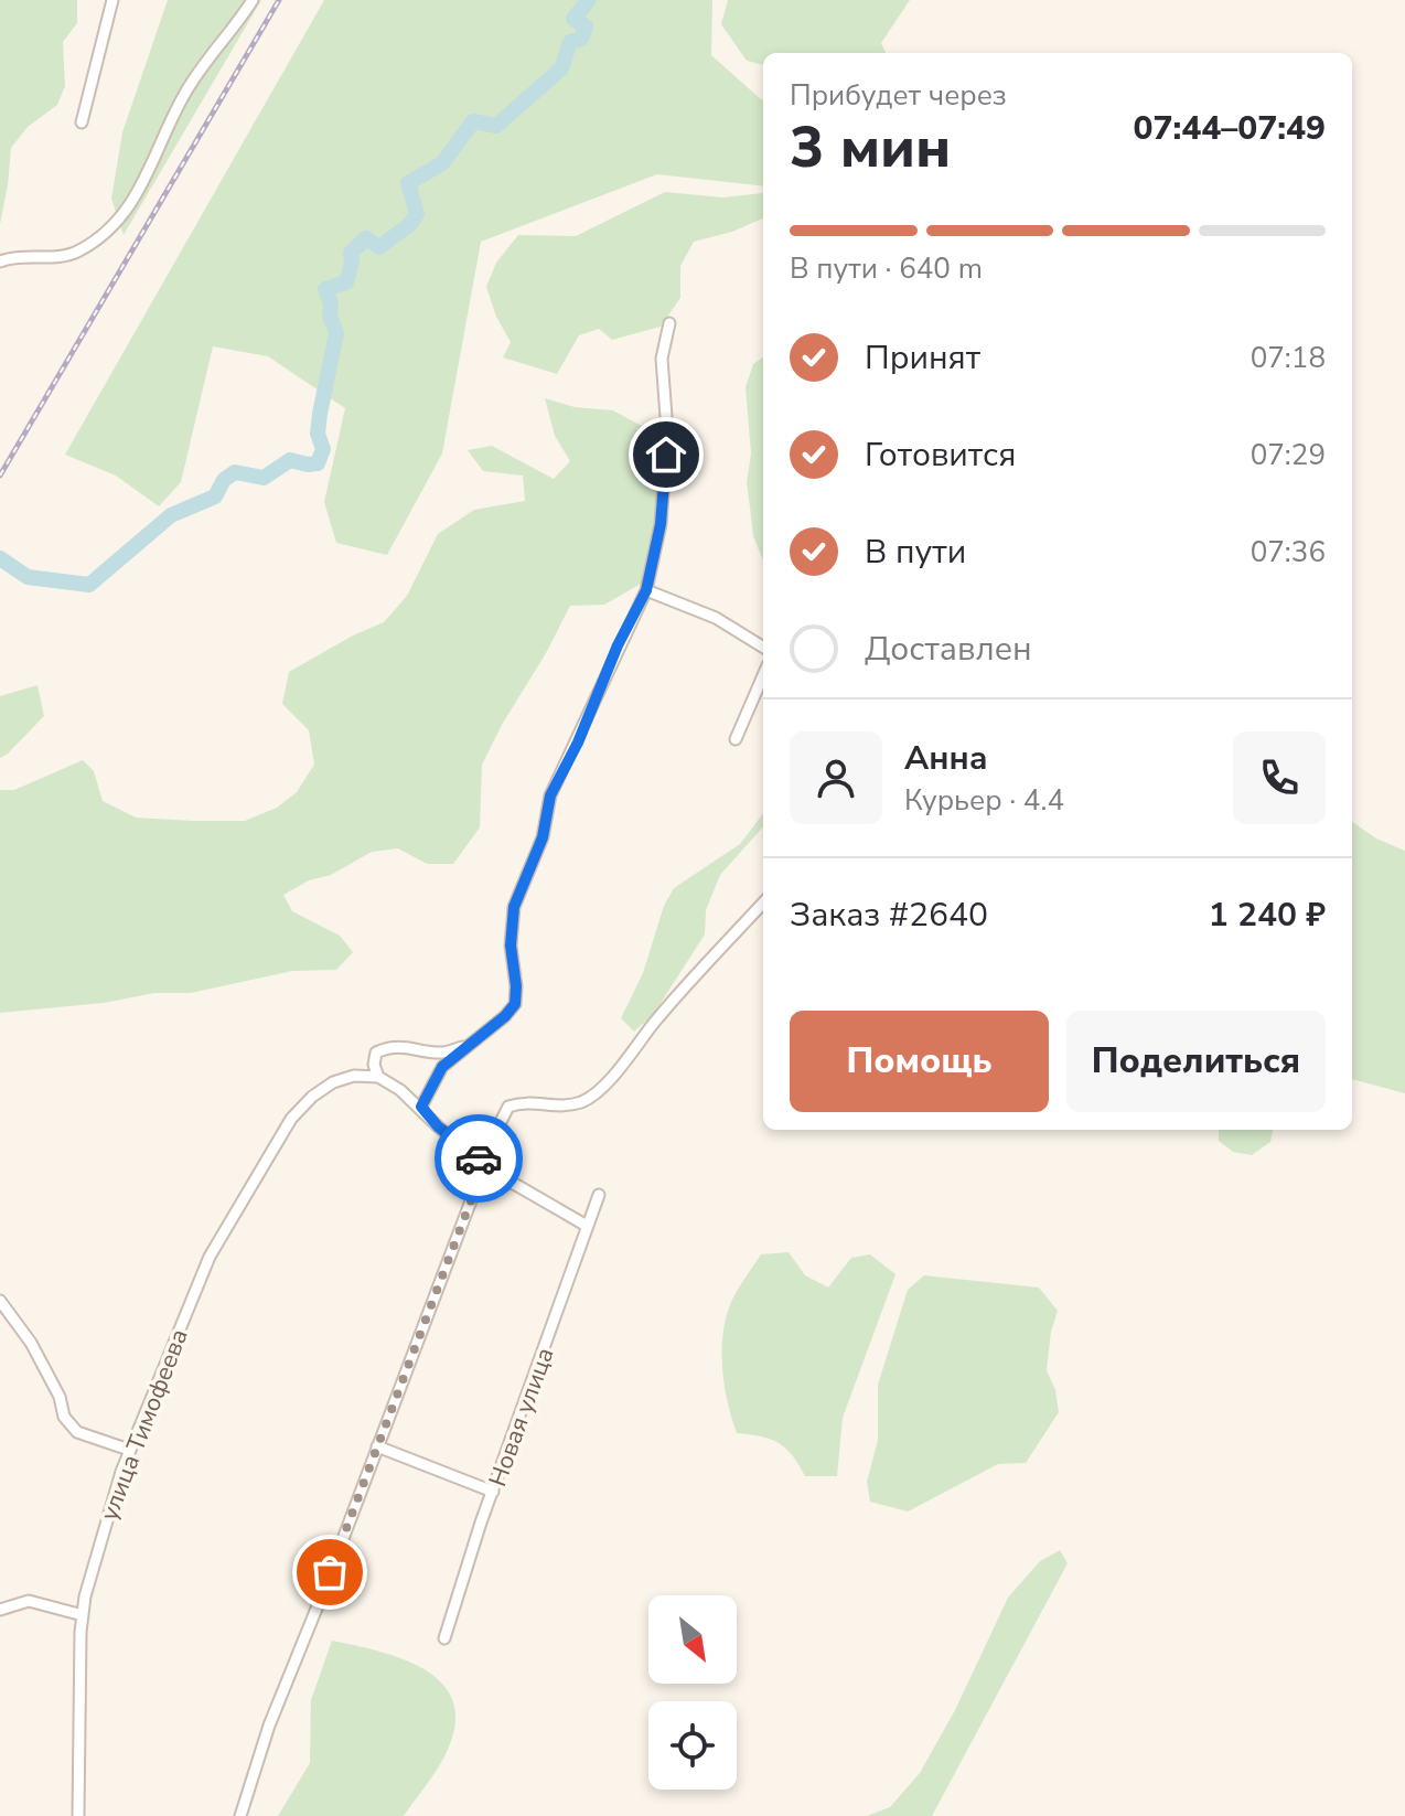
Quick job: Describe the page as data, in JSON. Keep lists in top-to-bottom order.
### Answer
{
  "streets": {
    "street": ["Новая улица", "улица Тимофеева"]
  },
  "north": "bottom right",
  "page": {
    "heading": ["3 мин", "Прибудет через", "07:44–07:49"],
    "panel": [
      "Анна",
      "Курьер · 4.4",
      "Заказ #2640",
      "1 240 ₽"
    ],
    "bar": "В пути · 640 m",
    "list": [
      ["Принят", "07:18"],
      ["Готовится", "07:29"],
      ["В пути", "07:36"],
      "Доставлен"
    ],
    "buttons": ["Помощь", "Поделиться"]
  }
}
